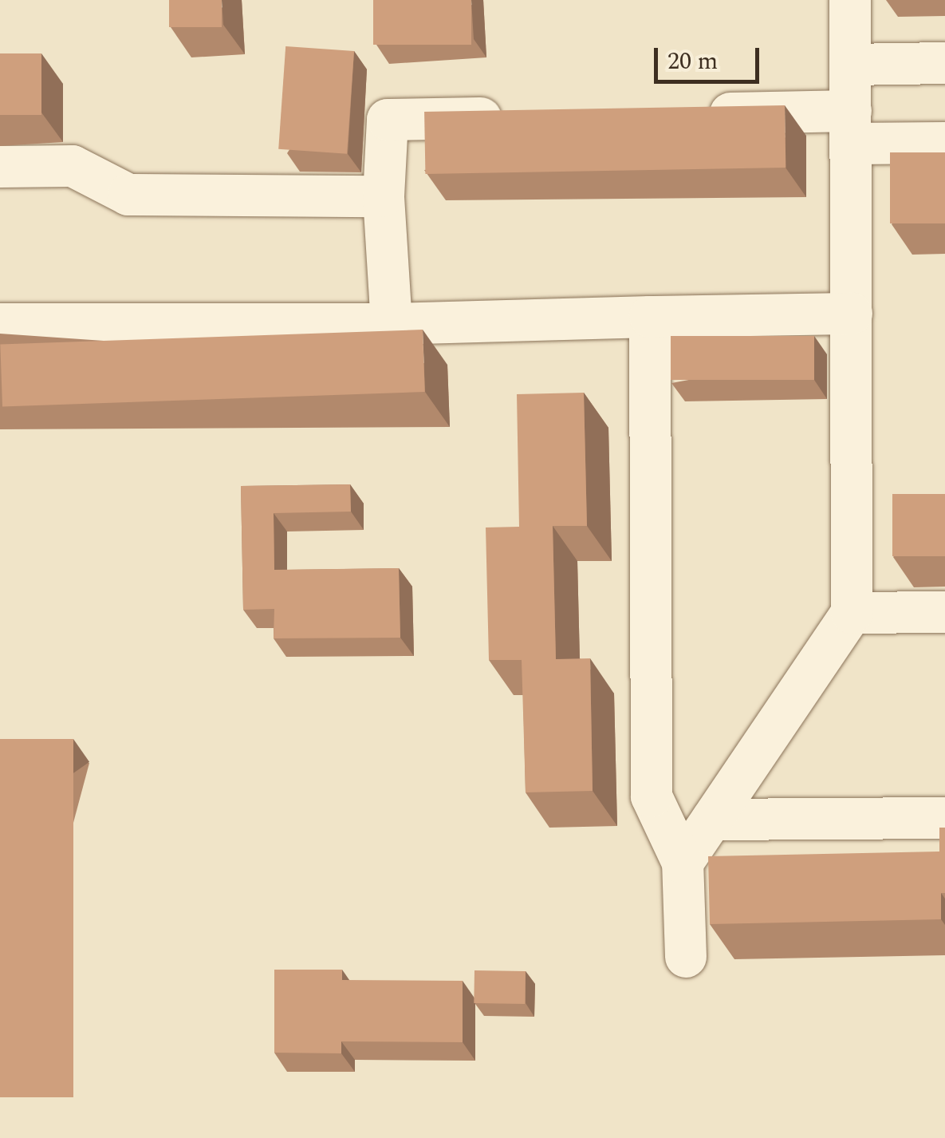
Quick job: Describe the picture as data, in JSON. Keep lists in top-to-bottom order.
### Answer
{
  "scale_bar": "20 m"
}
